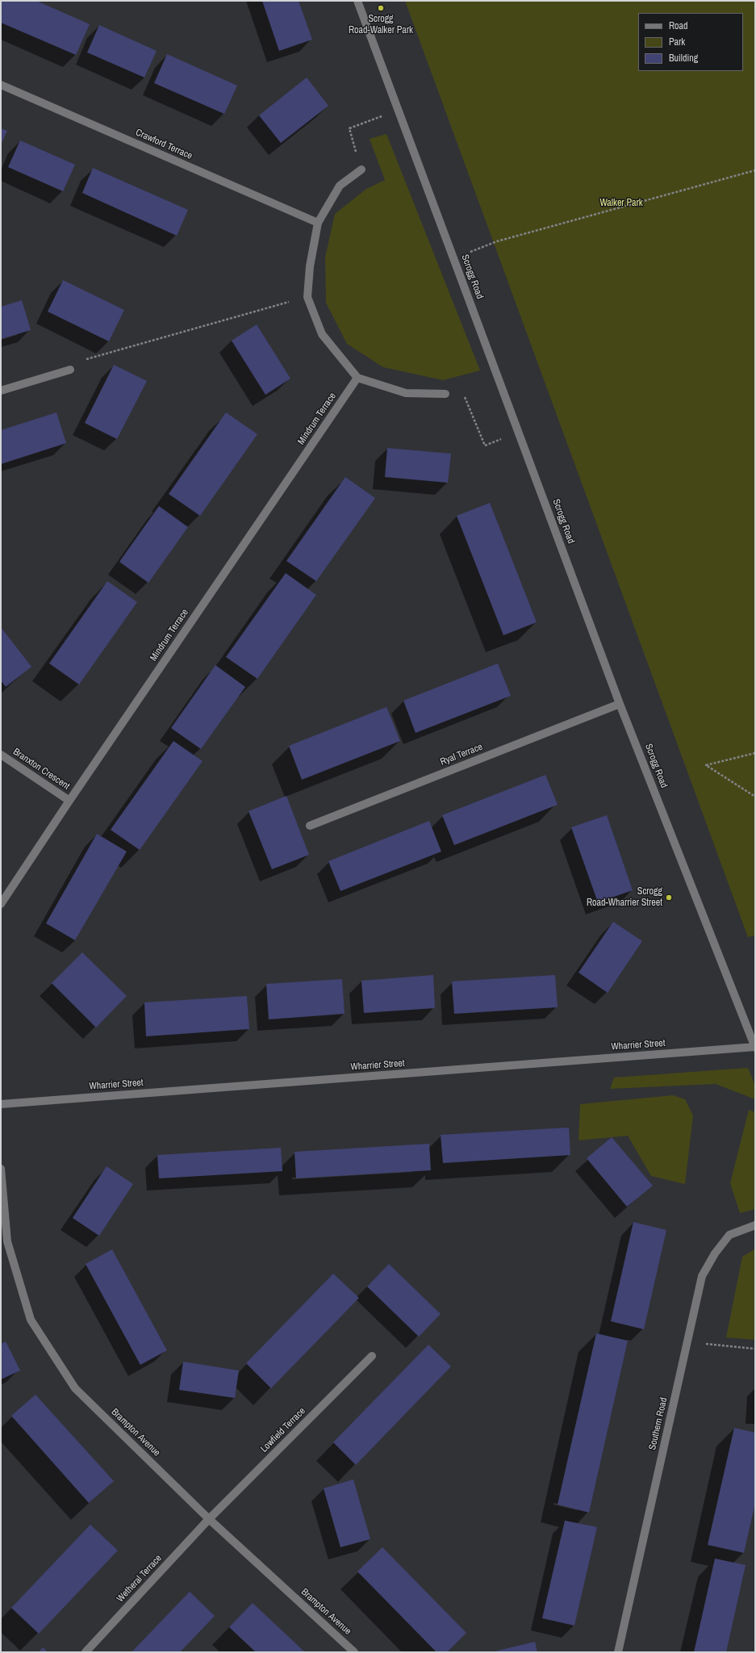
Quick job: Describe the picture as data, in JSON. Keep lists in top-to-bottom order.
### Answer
{
  "streets": {
    "street": [
      "Crawford Terrace",
      "Scrogg Road",
      "Mindrum Terrace",
      "Ryal Terrace",
      "Branxton Crescent",
      "Wharrier Street",
      "Southern Road",
      "Lowfield Terrace",
      "Brampton Avenue",
      "Wetheral Terrace"
    ]
  },
  "crossings": [
    ["Scrogg Road", "Ryal Terrace"],
    ["Scrogg Road", "Wharrier Street"],
    ["Mindrum Terrace", "Branxton Crescent"],
    ["Lowfield Terrace", "Brampton Avenue"],
    ["Lowfield Terrace", "Wetheral Terrace"],
    ["Brampton Avenue", "Wetheral Terrace"]
  ],
  "parks": ["Walker Park"],
  "places": ["Scrogg Road-Walker Park", "Scrogg Road-Wharrier Street"],
  "legend": ["Road", "Park", "Building"]
}
